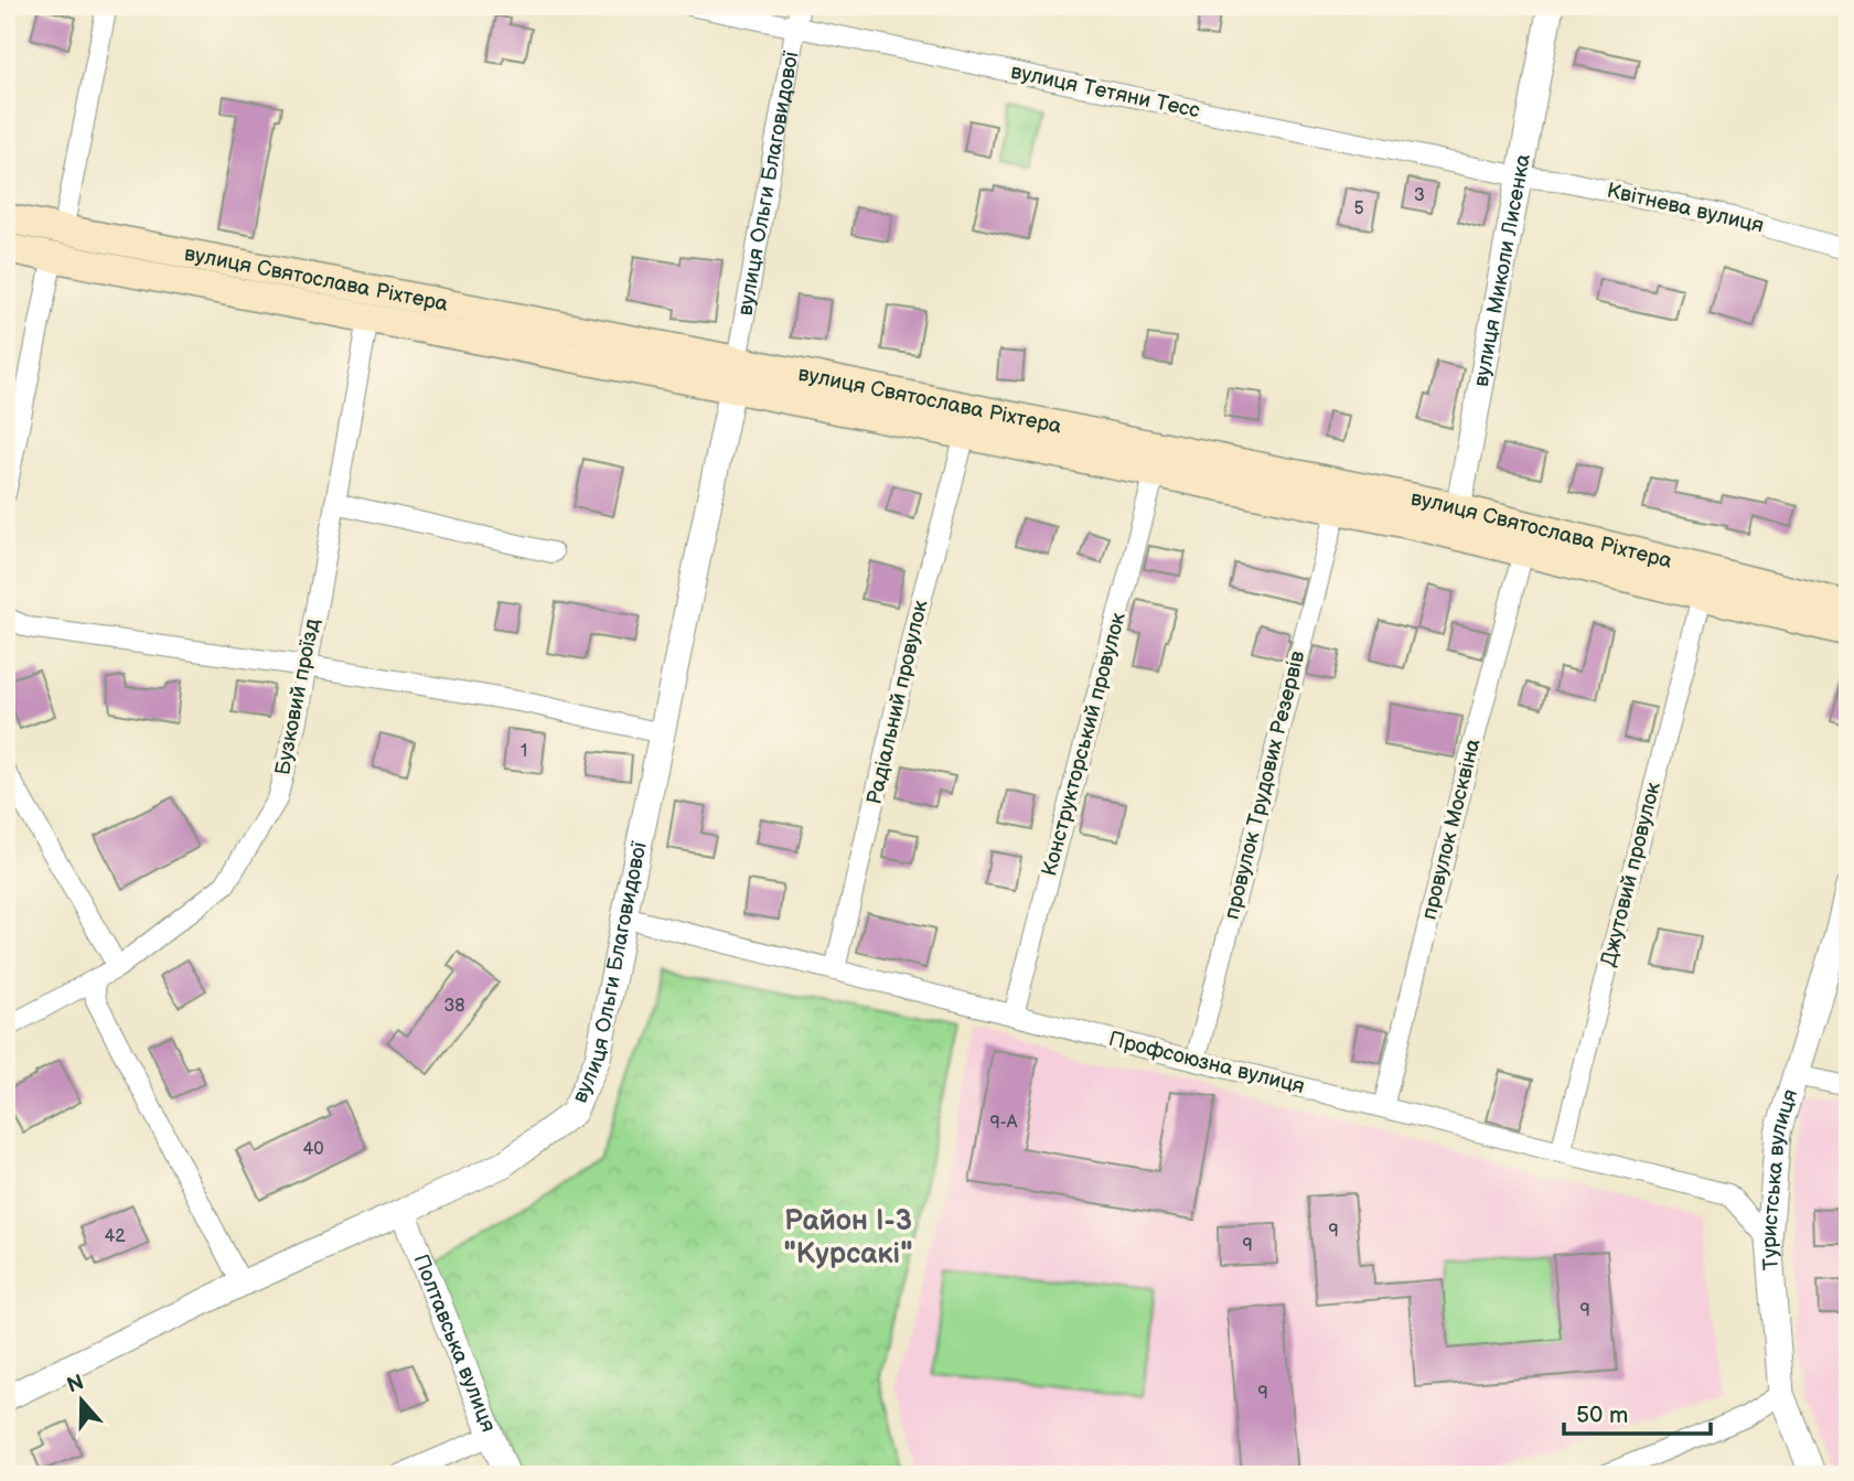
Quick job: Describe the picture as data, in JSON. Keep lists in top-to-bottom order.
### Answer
{
  "streets": {
    "main road": ["вулиця Святослава Ріхтера"],
    "street": [
      "вулиця Тетяни Тесс",
      "вулиця Ольги Благовидової",
      "Квітнева вулиця",
      "вулиця Миколи Лисенка",
      "Бузковий проїзд",
      "Радіальний провулок",
      "Конструкторський провулок",
      "провулок Трудових Резервів",
      "провулок Москвіна",
      "Джутовий провулок",
      "Профсоюзна вулиця",
      "Туристська вулиця",
      "Полтавська вулиця"
    ]
  },
  "crossings": [
    ["вулиця Тетяни Тесс", "вулиця Ольги Благовидової"],
    ["вулиця Тетяни Тесс", "Квітнева вулиця"],
    ["вулиця Тетяни Тесс", "вулиця Миколи Лисенка"],
    ["вулиця Ольги Благовидової", "вулиця Святослава Ріхтера"],
    ["вулиця Ольги Благовидової", "Профсоюзна вулиця"],
    ["вулиця Ольги Благовидової", "Полтавська вулиця"],
    ["Квітнева вулиця", "вулиця Миколи Лисенка"],
    ["вулиця Миколи Лисенка", "вулиця Святослава Ріхтера"],
    ["вулиця Святослава Ріхтера", "Бузковий проїзд"],
    ["вулиця Святослава Ріхтера", "Радіальний провулок"],
    ["вулиця Святослава Ріхтера", "Конструкторський провулок"],
    ["вулиця Святослава Ріхтера", "провулок Трудових Резервів"],
    ["вулиця Святослава Ріхтера", "провулок Москвіна"],
    ["вулиця Святослава Ріхтера", "Джутовий провулок"],
    ["Радіальний провулок", "Профсоюзна вулиця"],
    ["Конструкторський провулок", "Профсоюзна вулиця"],
    ["провулок Трудових Резервів", "Профсоюзна вулиця"],
    ["провулок Москвіна", "Профсоюзна вулиця"],
    ["Джутовий провулок", "Профсоюзна вулиця"],
    ["Профсоюзна вулиця", "Туристська вулиця"]
  ],
  "districts": ["Район І-3 \"Курсакі\""],
  "house_numbers": [
    "3",
    "5",
    "1",
    "38",
    "9-А",
    "40",
    "9",
    "42",
    "9",
    "9",
    "9"
  ],
  "scale_bar": "50 m",
  "north": "top"
}
